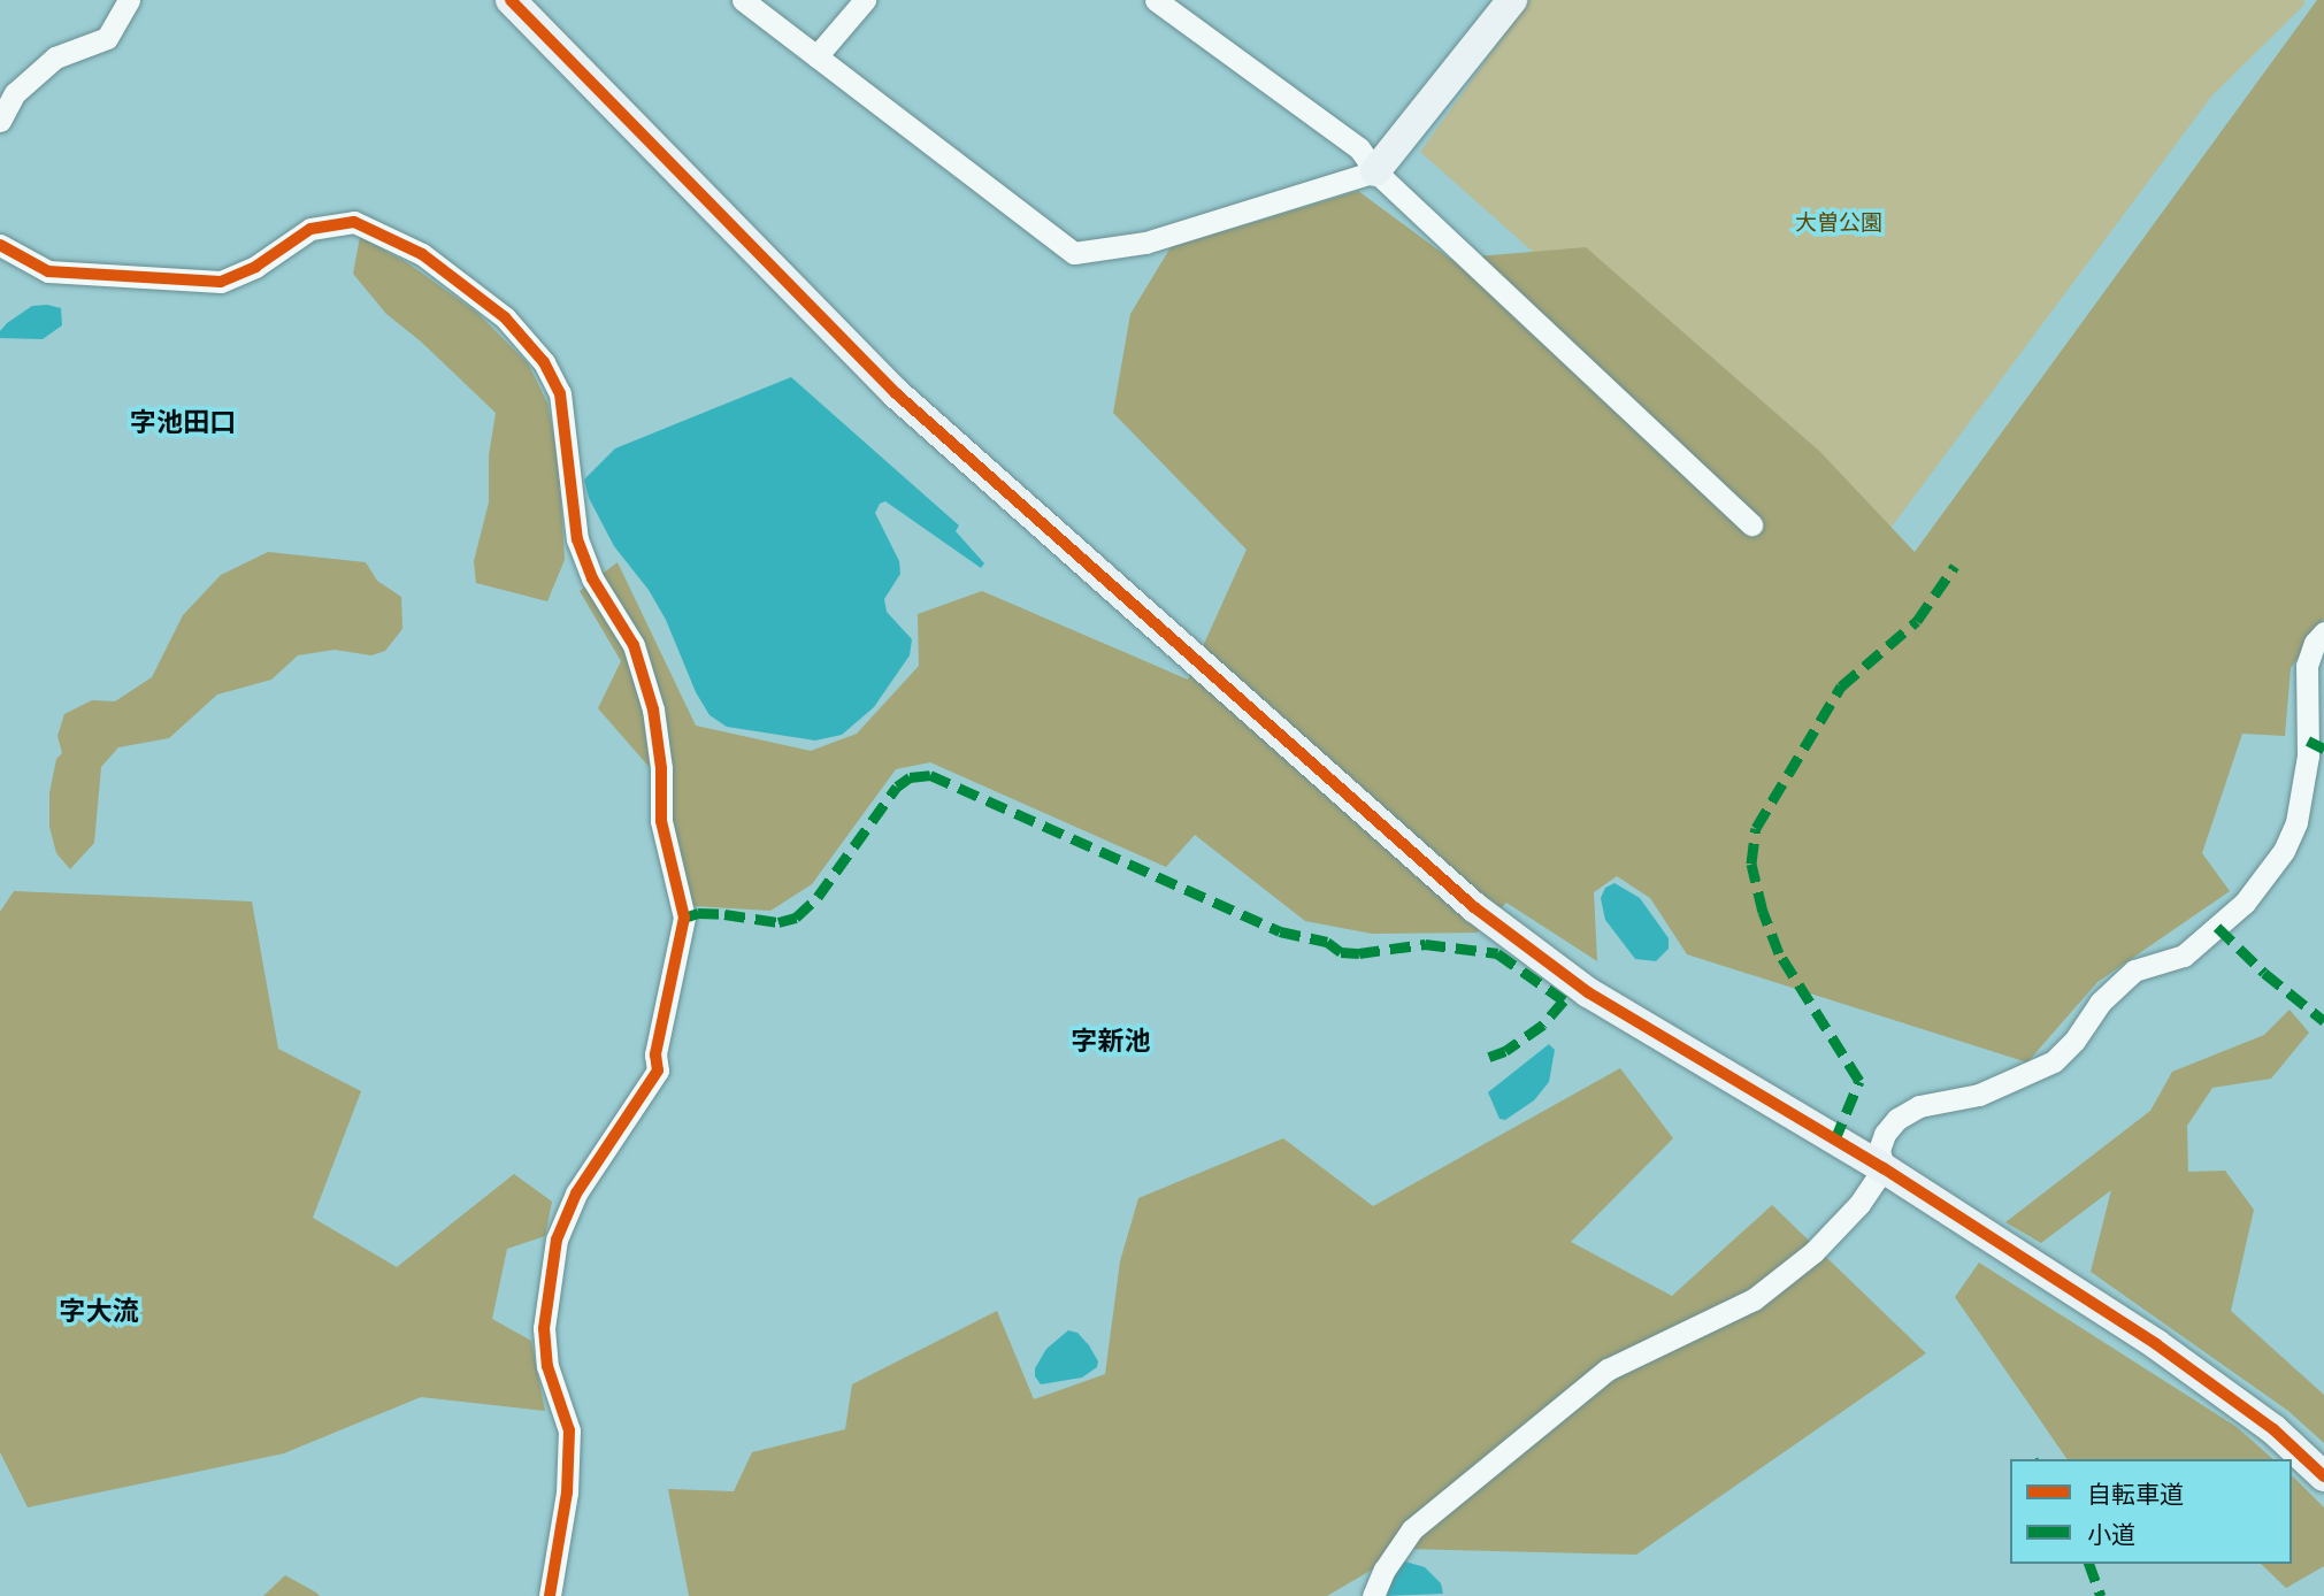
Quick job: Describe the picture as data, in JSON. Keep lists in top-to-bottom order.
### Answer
{
  "districts": ["字池田口", "字新池", "字大流"],
  "parks": ["大曽公園"],
  "legend": ["自転車道", "小道"]
}
